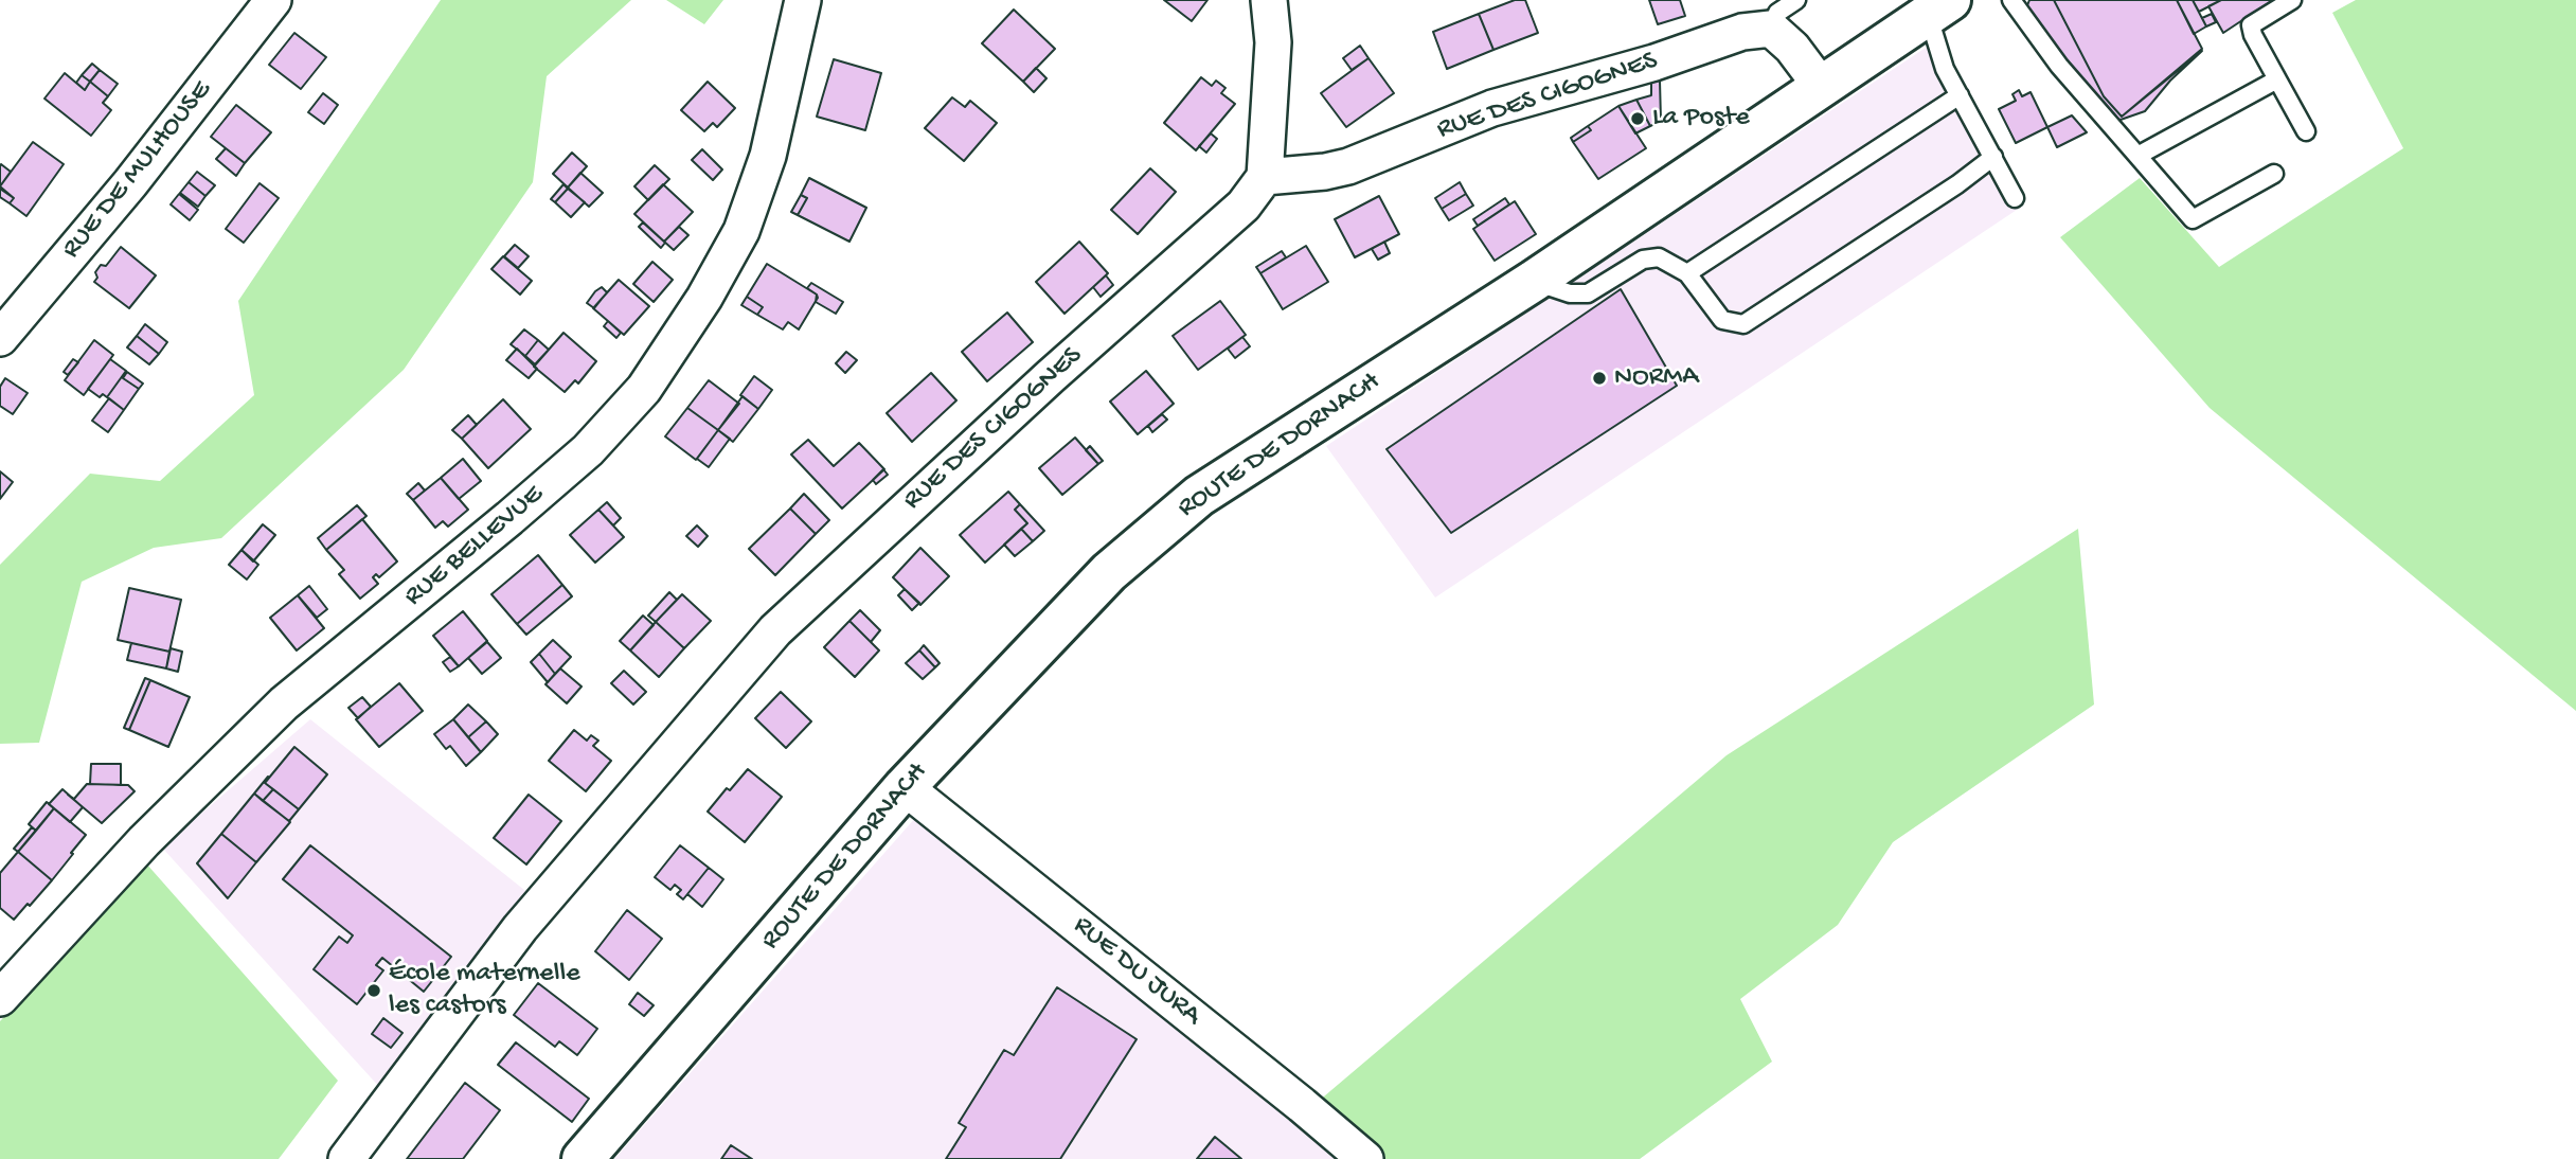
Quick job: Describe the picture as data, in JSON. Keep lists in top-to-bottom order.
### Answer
{
  "streets": {
    "main road": ["ROUTE DE DORNACH"],
    "street": [
      "RUE DES CIGOGNES",
      "RUE DE MULHOUSE",
      "RUE BELLEVUE",
      "RUE DU JURA"
    ]
  },
  "crossings": [
    ["ROUTE DE DORNACH", "RUE DU JURA"]
  ],
  "places": ["La Poste", "NORMA", "École maternelle les castors"]
}
